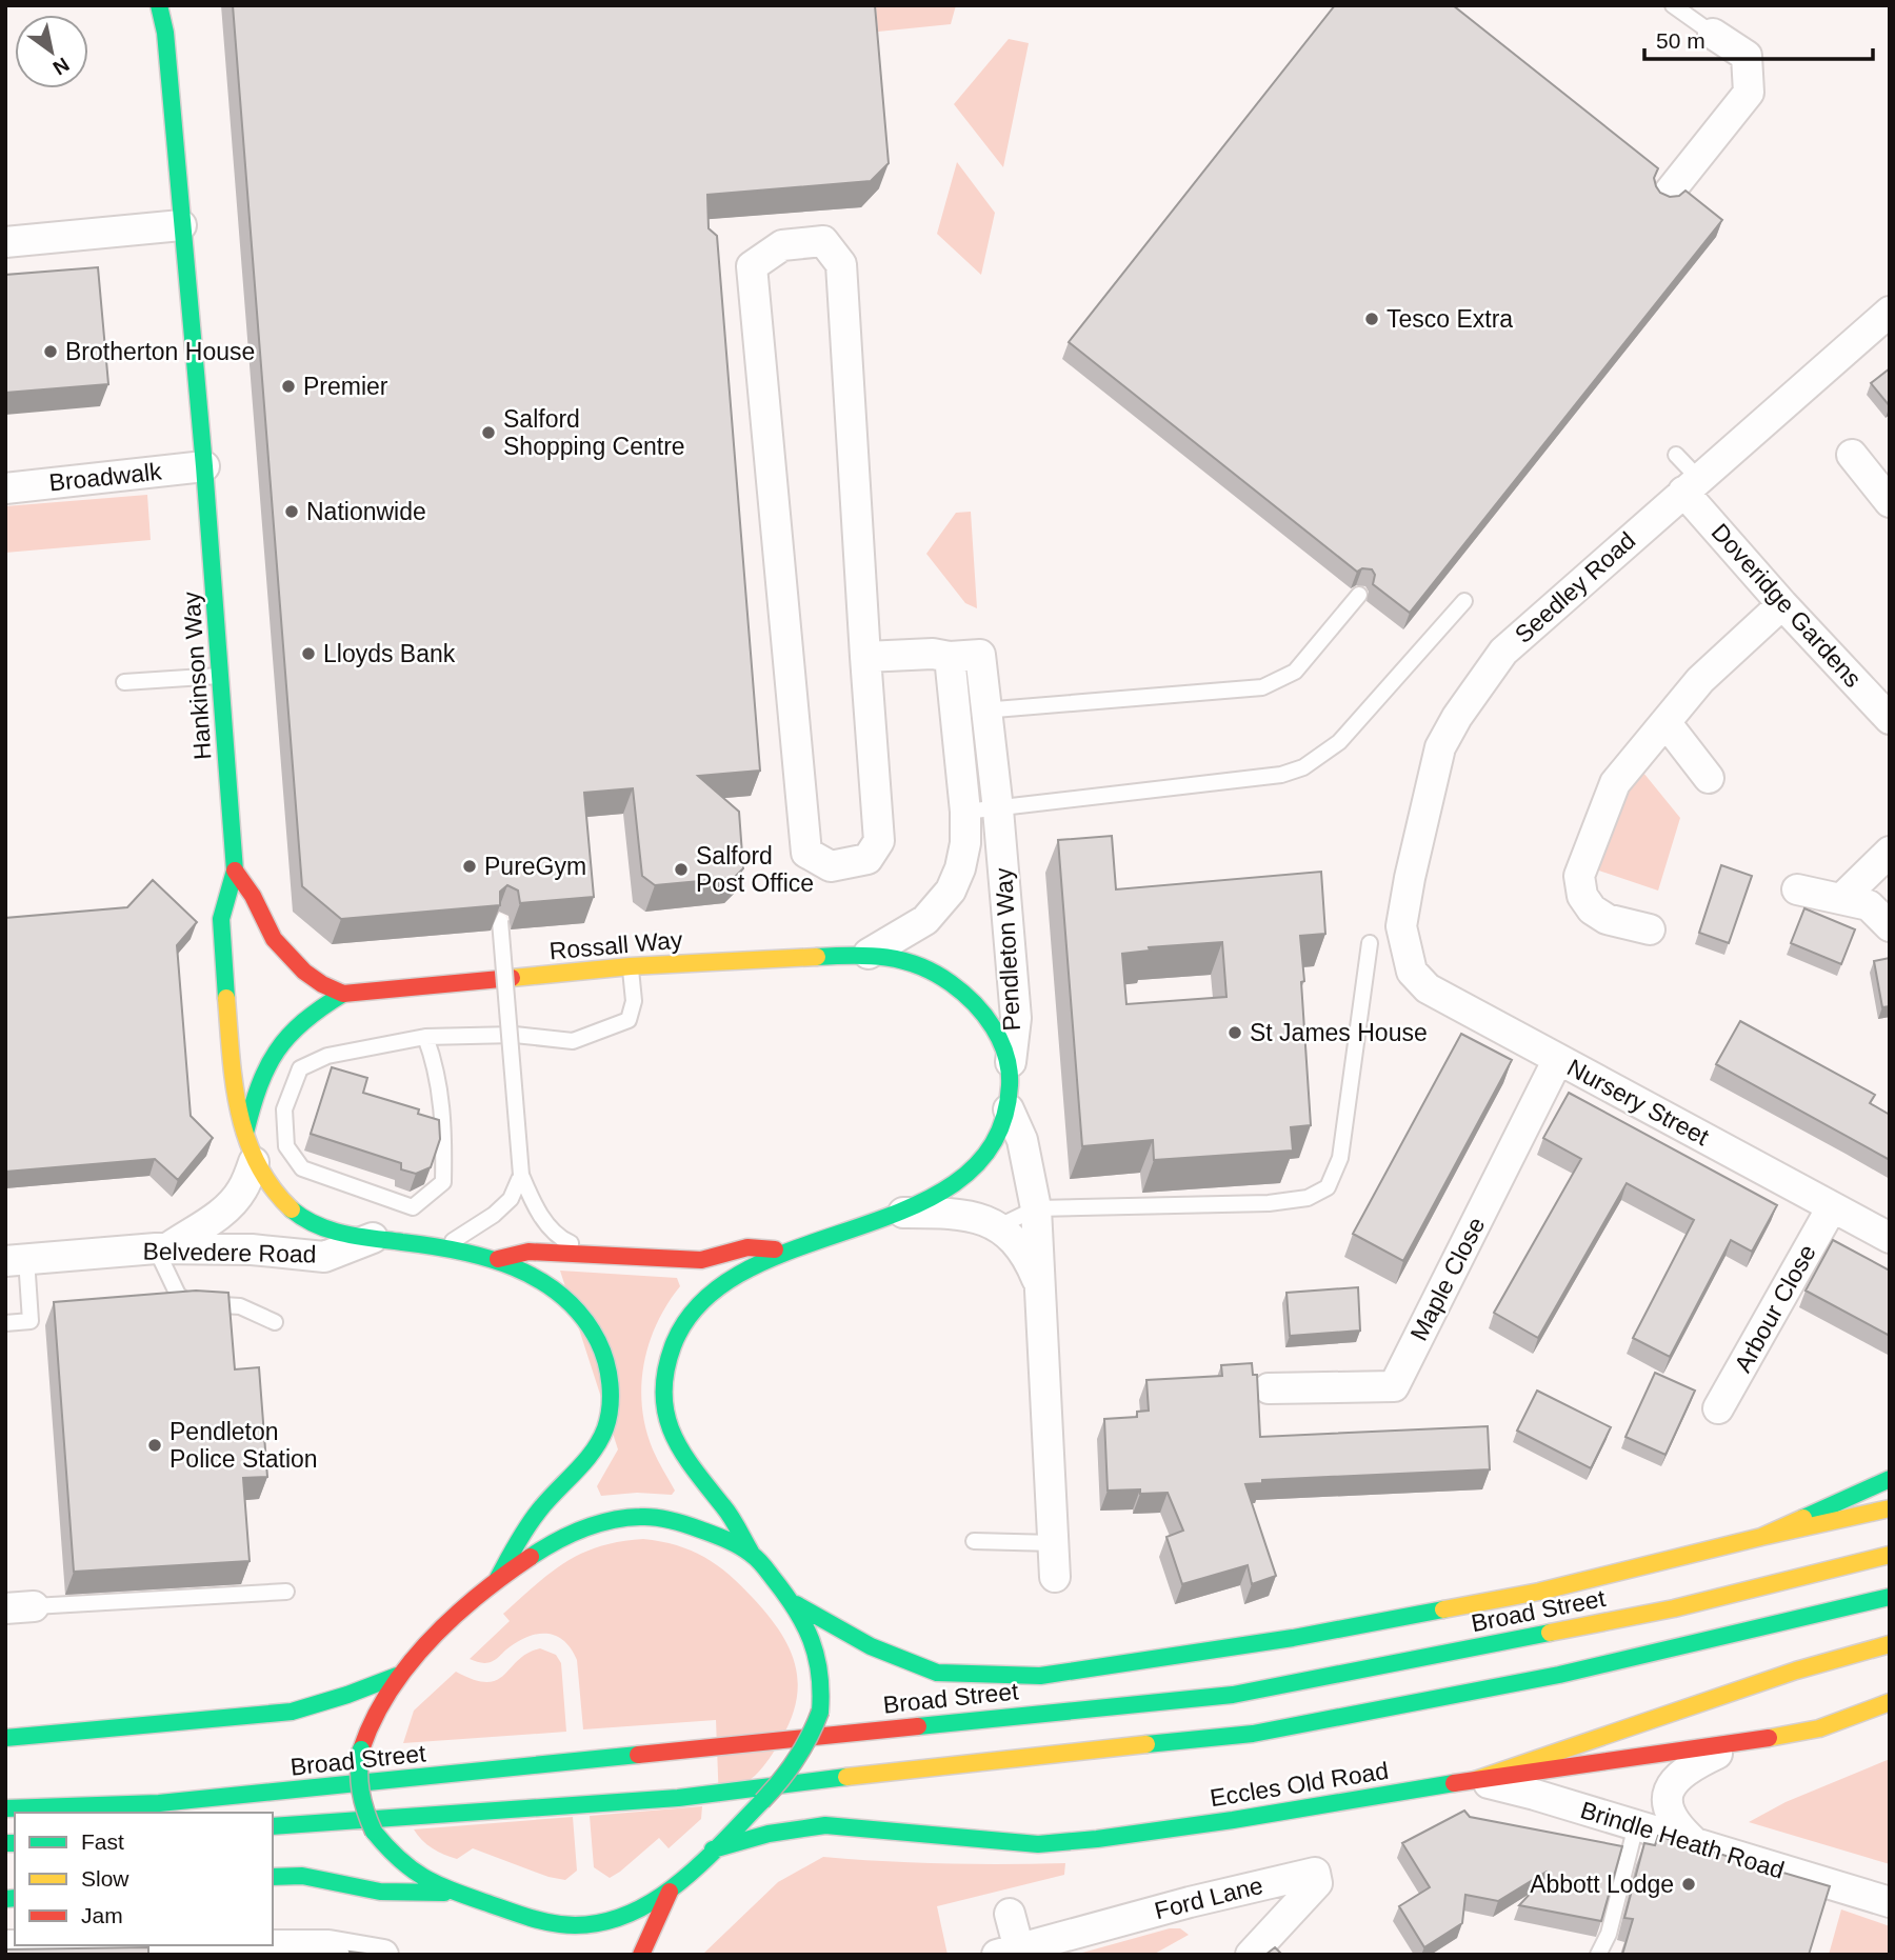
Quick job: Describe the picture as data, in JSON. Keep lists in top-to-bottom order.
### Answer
{
  "streets": {
    "main road": [
      "Hankinson Way",
      "Rossall Way",
      "Pendleton Way",
      "Belvedere Road",
      "Broad Street",
      "Eccles Old Road"
    ],
    "street": [
      "Broadwalk",
      "Seedley Road",
      "Doveridge Gardens",
      "Nursery Street",
      "Maple Close",
      "Arbour Close",
      "Brindle Heath Road",
      "Ford Lane"
    ]
  },
  "crossings": [
    ["Broadwalk", "Hankinson Way"],
    ["Seedley Road", "Doveridge Gardens"],
    ["Seedley Road", "Nursery Street"],
    ["Hankinson Way", "Belvedere Road"],
    ["Rossall Way", "Pendleton Way"],
    ["Nursery Street", "Maple Close"],
    ["Nursery Street", "Arbour Close"],
    ["Eccles Old Road", "Brindle Heath Road"]
  ],
  "places": [
    "Tesco Extra",
    "Brotherton House",
    "Premier",
    "Salford Shopping Centre",
    "Nationwide",
    "Lloyds Bank",
    "PureGym",
    "Salford Post Office",
    "St James House",
    "Pendleton Police Station",
    "Abbott Lodge"
  ],
  "legend": ["Fast", "Slow", "Jam"],
  "scale_bar": "50 m",
  "north": "bottom right"
}
